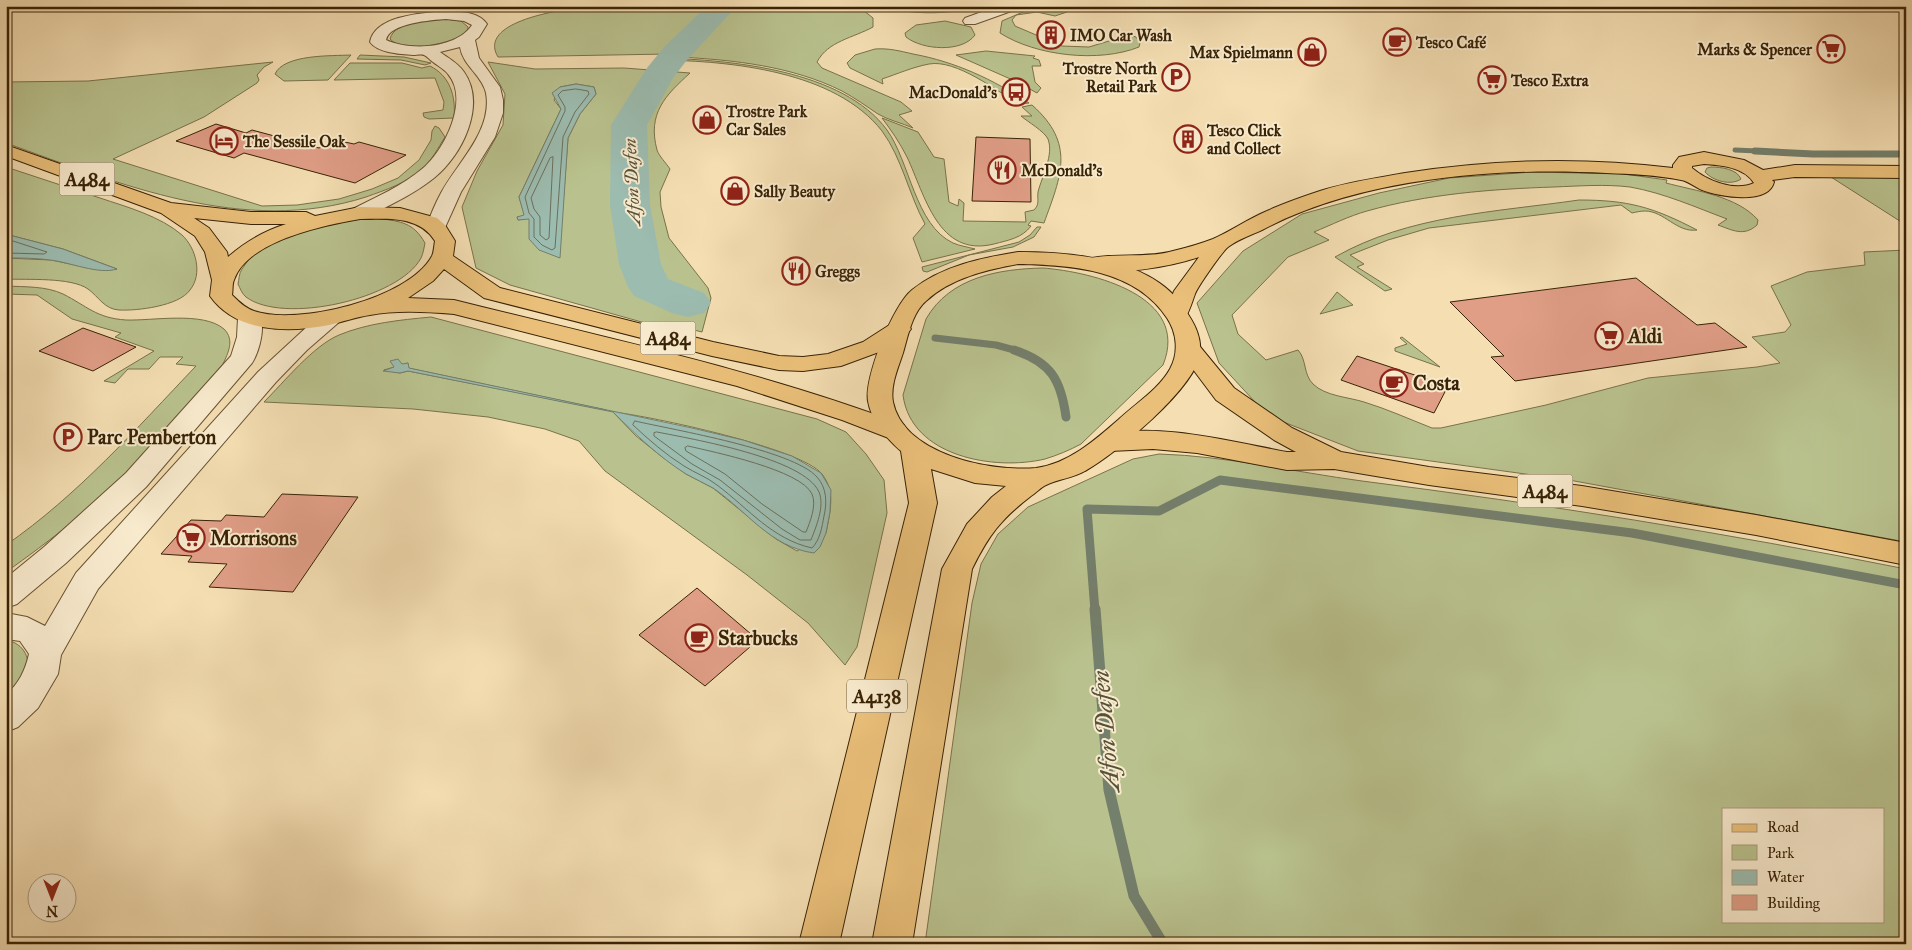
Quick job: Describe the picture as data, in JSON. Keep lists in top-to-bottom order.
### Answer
{
  "streets": {
    "main road": ["A484", "A4138"]
  },
  "crossings": [
    ["A484", "A4138"]
  ],
  "water": ["Afon Dafen"],
  "places": {
    "building": ["IMO Car Wash", "Tesco Click and Collect"],
    "cafe": ["Tesco Café", "Costa", "Starbucks"],
    "supermarket": [
      "Marks & Spencer",
      "Tesco Extra",
      "Aldi",
      "Morrisons"
    ],
    "shop": ["Max Spielmann", "Trostre Park Car Sales", "Sally Beauty"],
    "parking": ["Trostre North Retail Park", "Parc Pemberton"],
    "bus stop": ["MacDonald's"],
    "hotel": ["The Sessile Oak"],
    "restaurant": ["McDonald's", "Greggs"]
  },
  "legend": [
    "Road",
    "Park",
    "Water",
    "Building"
  ],
  "north": "bottom"
}
